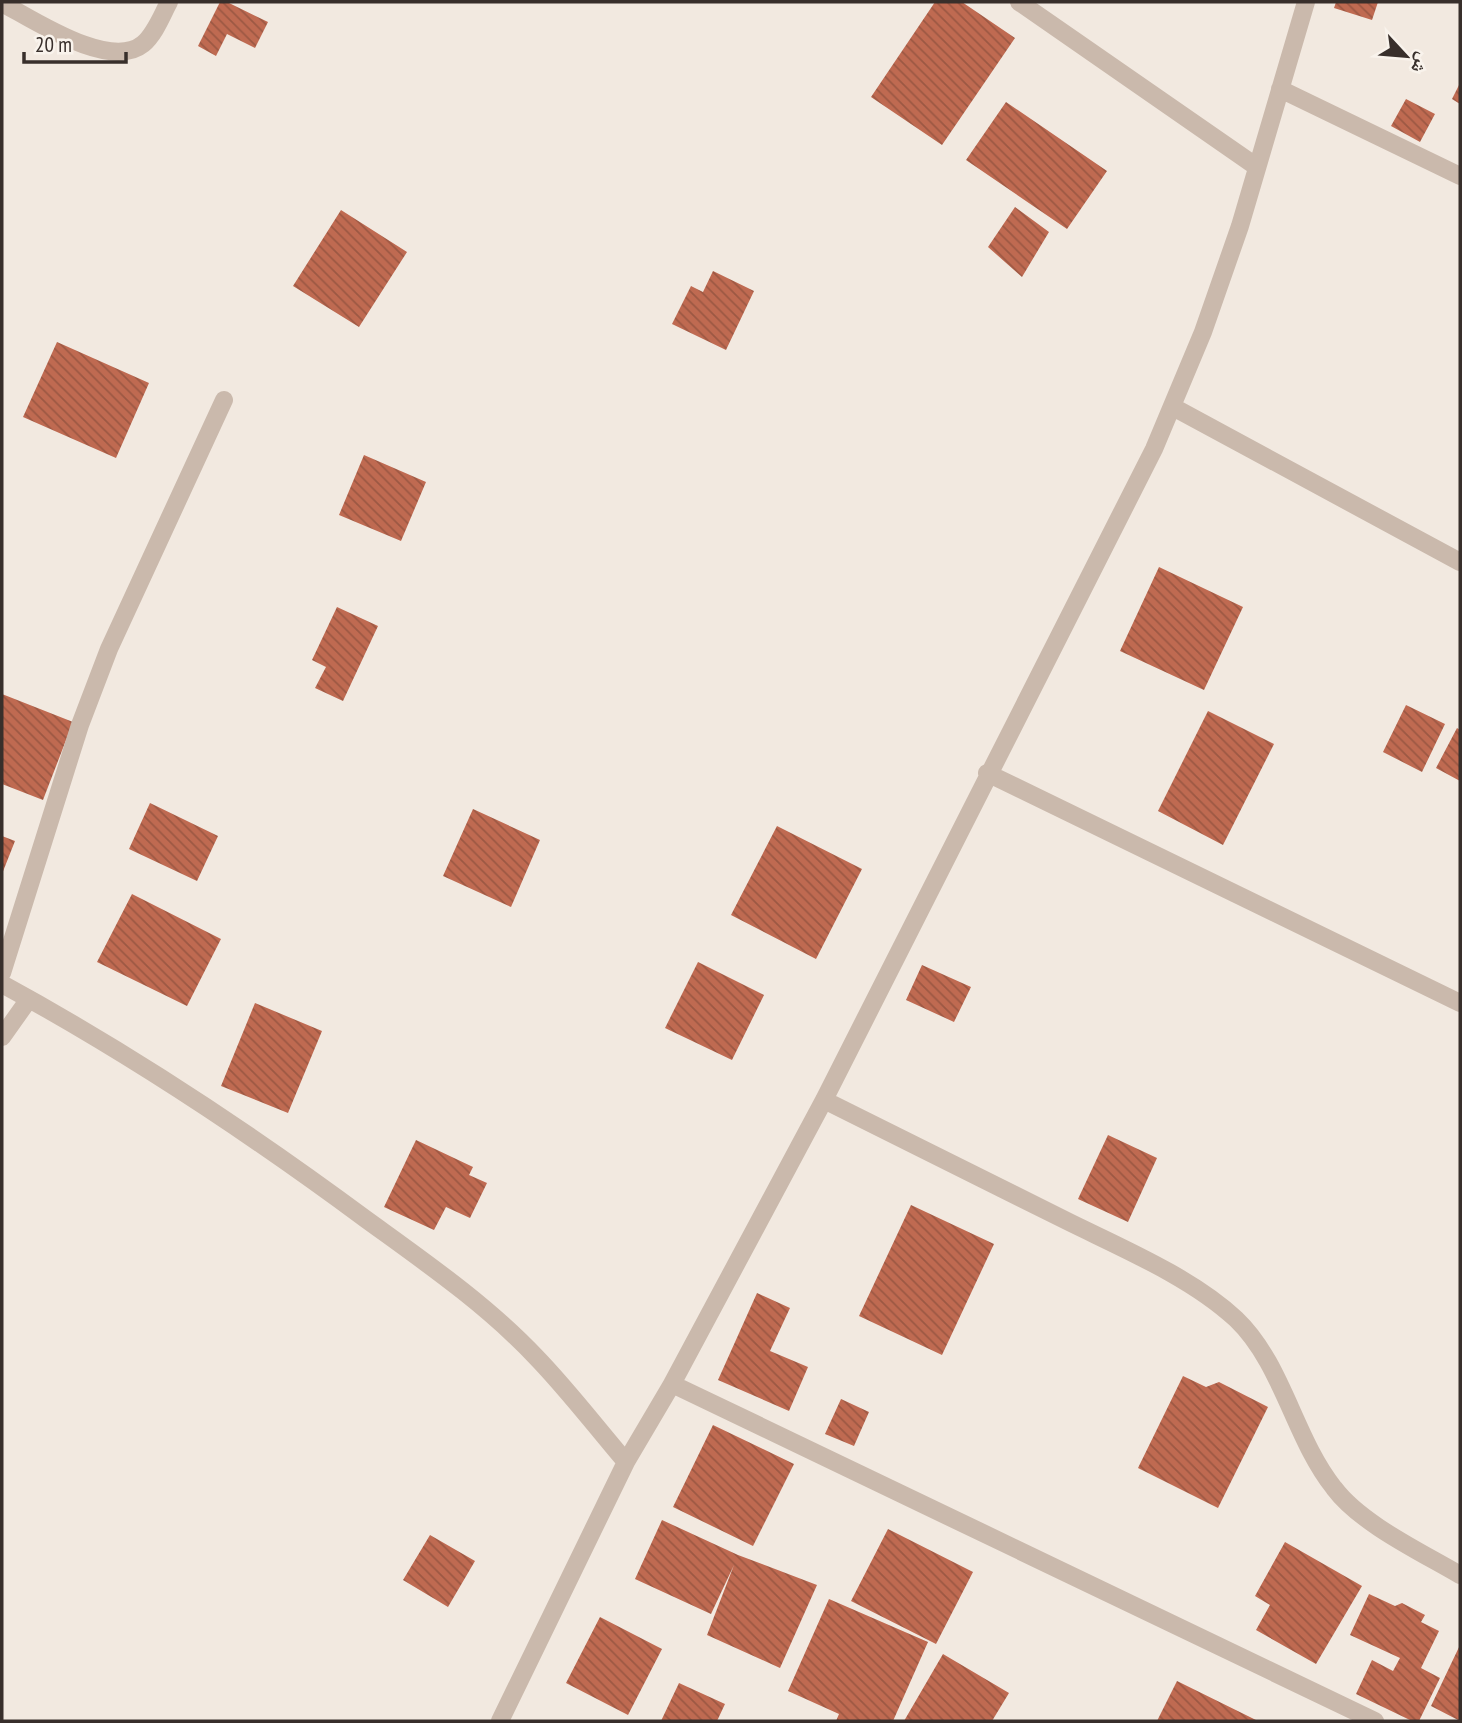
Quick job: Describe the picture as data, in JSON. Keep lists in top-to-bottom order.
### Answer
{
  "scale_bar": "20 m",
  "north": "bottom right"
}
